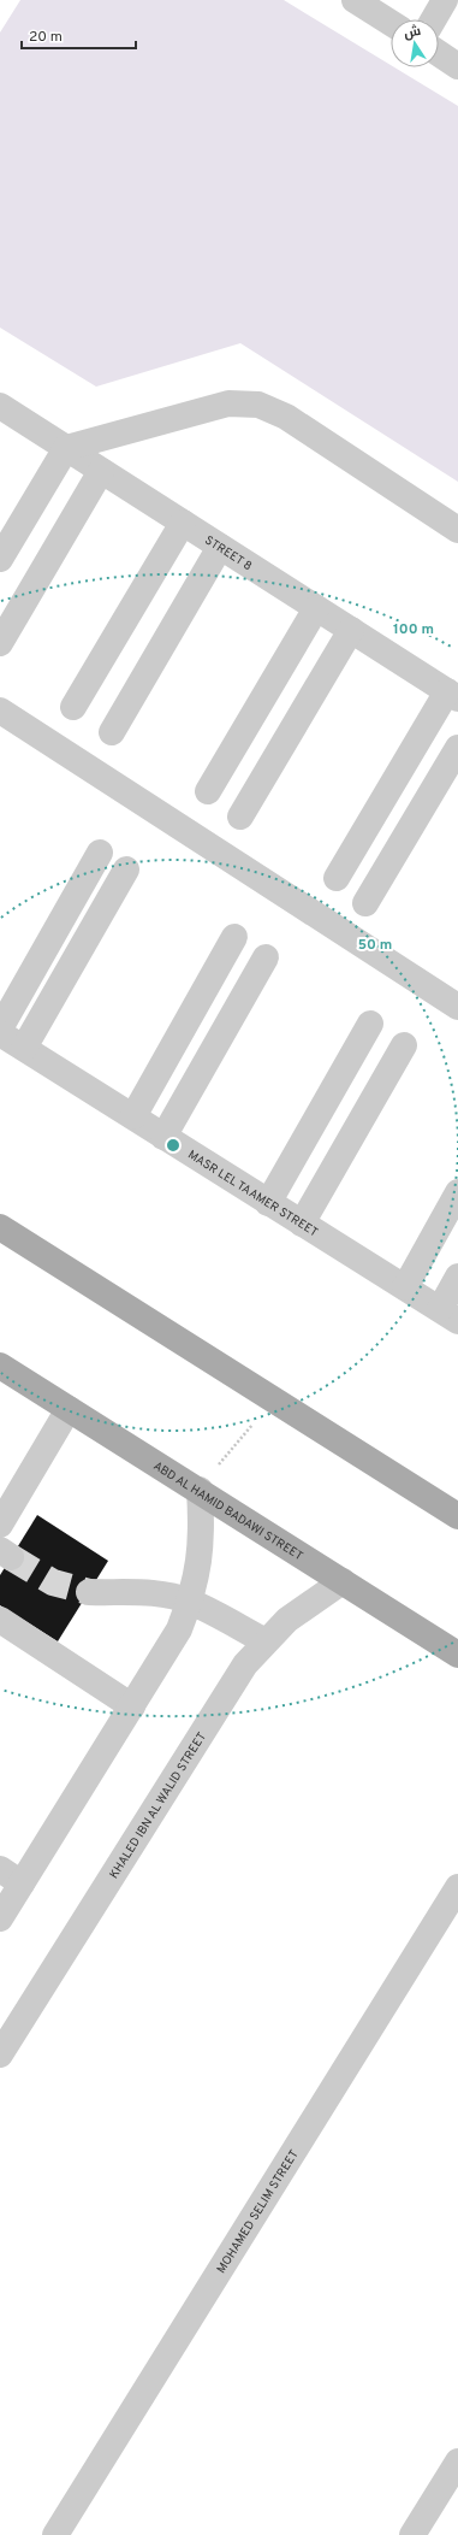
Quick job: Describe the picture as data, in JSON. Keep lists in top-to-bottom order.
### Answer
{
  "streets": {
    "main road": ["ABD AL HAMID BADAWI STREET"],
    "street": [
      "STREET 8",
      "MASR LEL TAAMER STREET",
      "KHALED IBN AL WALID STREET",
      "MOHAMED SELIM STREET"
    ]
  },
  "crossings": [
    ["ABD AL HAMID BADAWI STREET", "KHALED IBN AL WALID STREET"]
  ],
  "scale_bar": "20 m",
  "north": "top",
  "rings": ["100 m", "50 m"]
}
